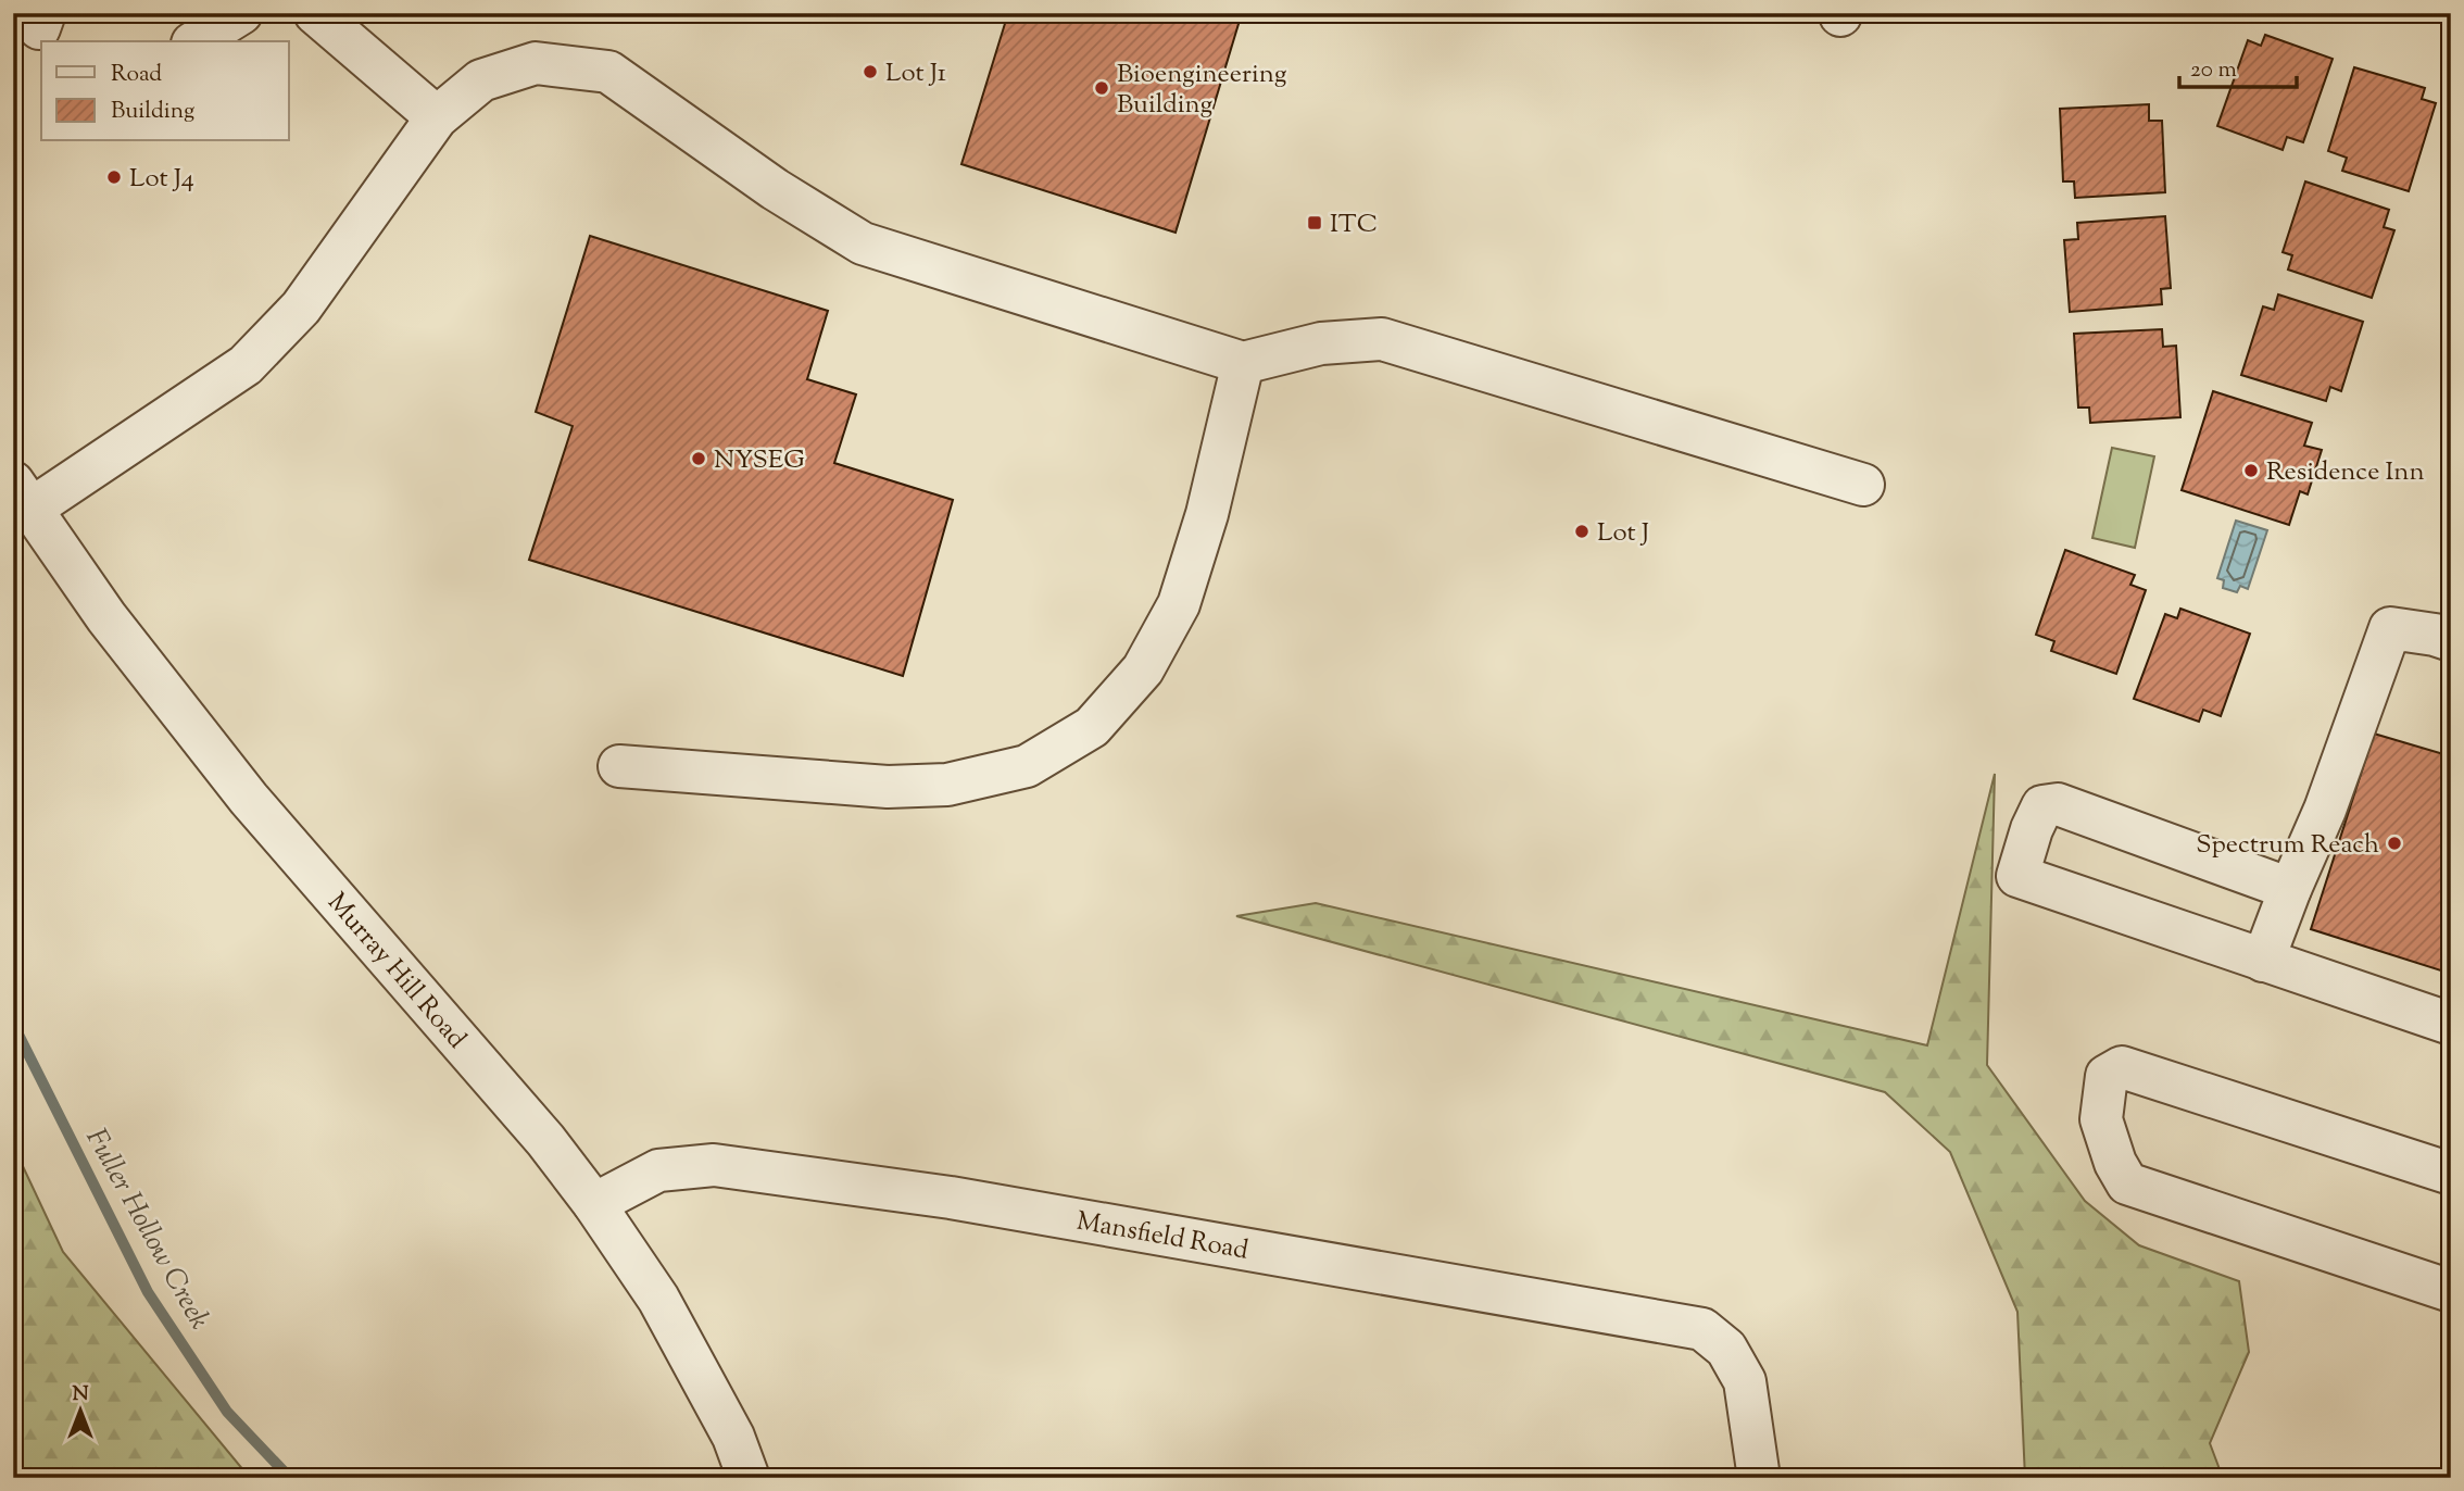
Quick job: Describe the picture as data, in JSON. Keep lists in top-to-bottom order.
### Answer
{
  "streets": {
    "street": ["Murray Hill Road", "Mansfield Road"]
  },
  "crossings": [
    ["Murray Hill Road", "Mansfield Road"]
  ],
  "water": ["Fuller Hollow Creek"],
  "places": {
    "other": [
      "Lot J1",
      "Bioengineering Building",
      "Lot J4",
      "NYSEG",
      "Residence Inn",
      "Lot J",
      "Spectrum Reach"
    ],
    "transit": ["ITC"]
  },
  "legend": ["Road", "Building"],
  "scale_bar": "20 m",
  "north": "top"
}
